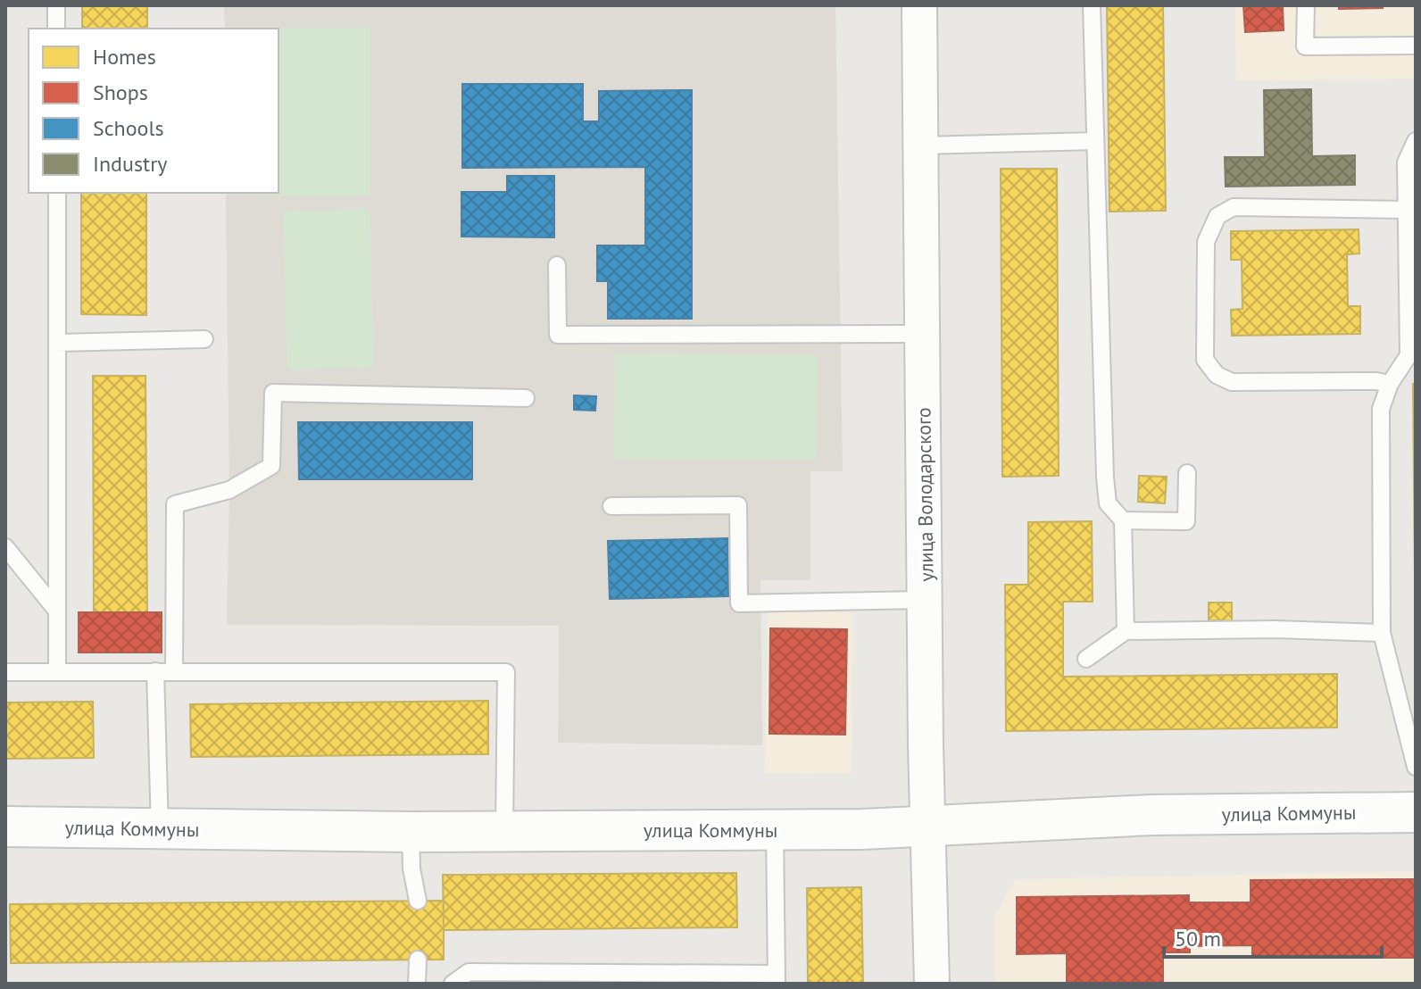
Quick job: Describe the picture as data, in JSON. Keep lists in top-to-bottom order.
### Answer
{
  "streets": {
    "street": ["улица Володарского", "улица Коммуны"]
  },
  "crossings": [
    ["улица Володарского", "улица Коммуны"]
  ],
  "legend": [
    "Homes",
    "Shops",
    "Schools",
    "Industry"
  ],
  "scale_bar": "50 m"
}
